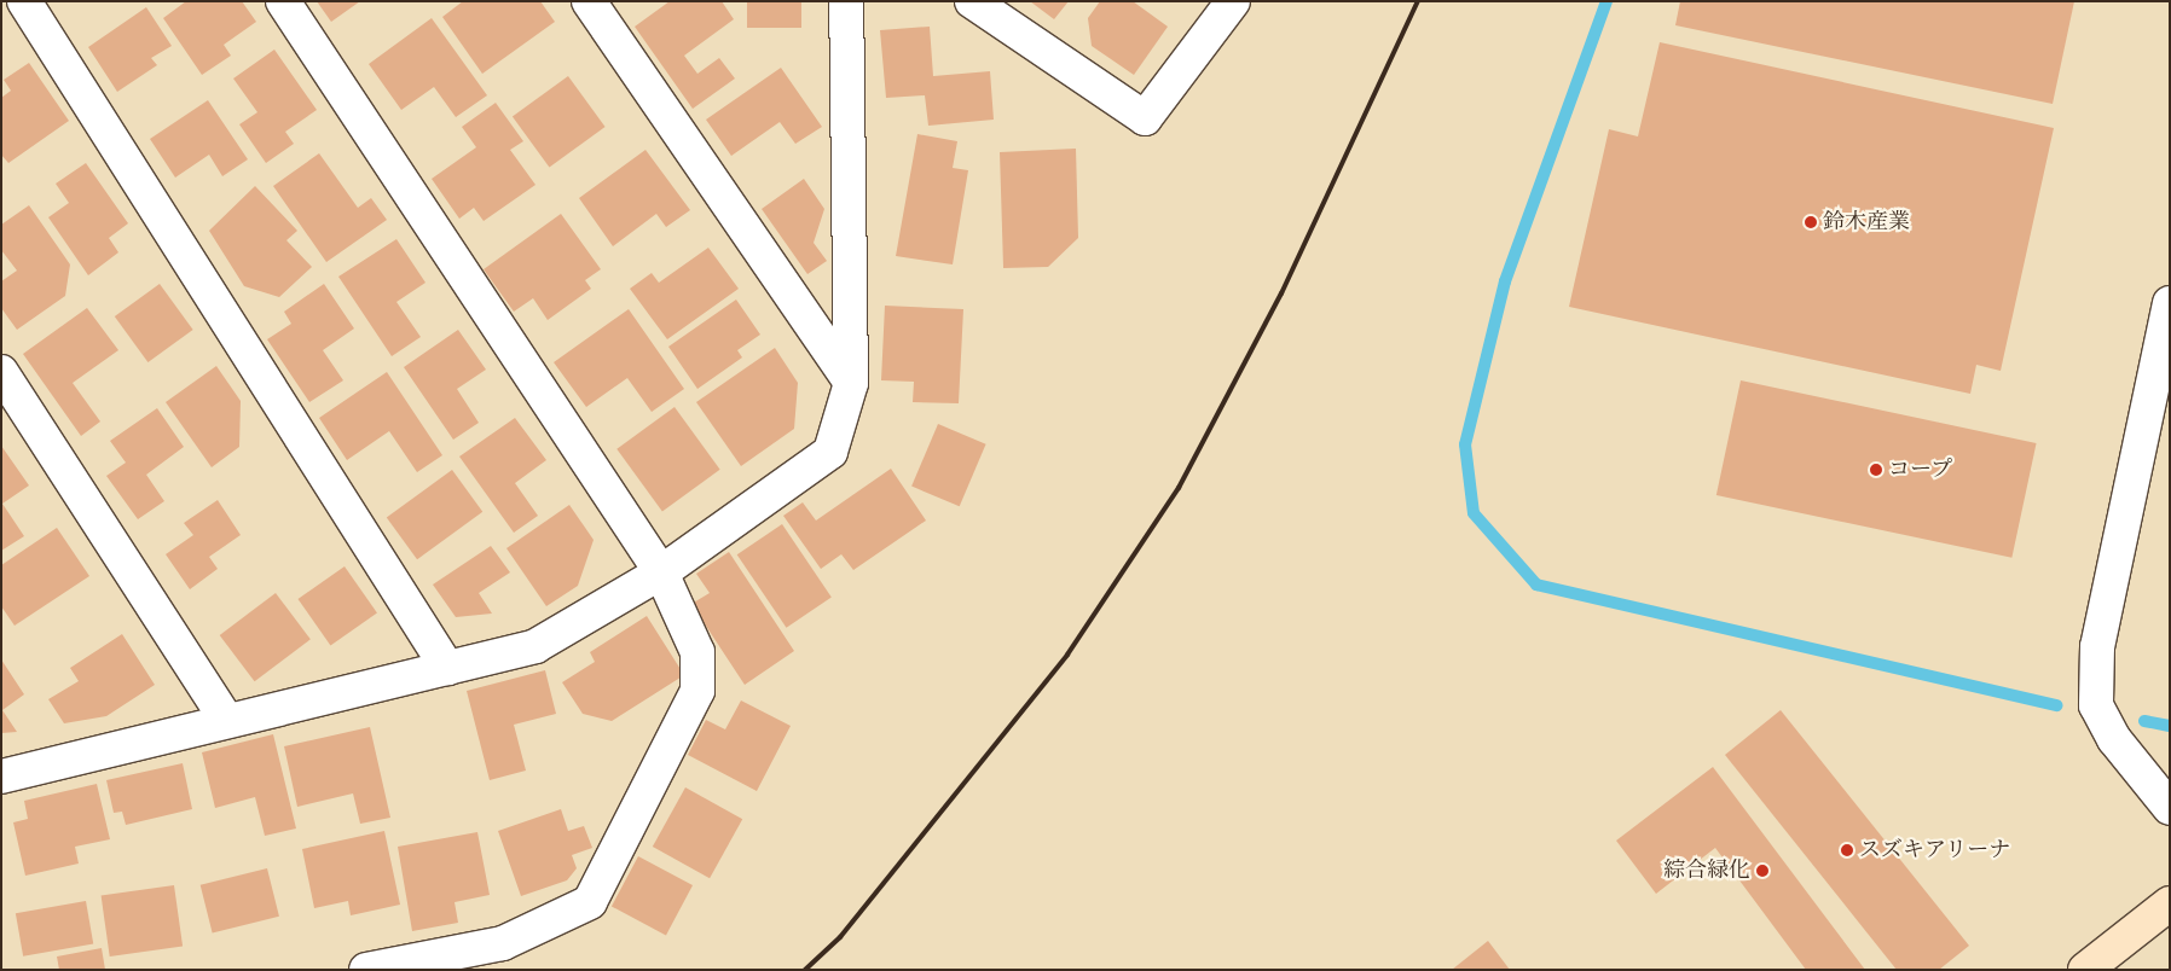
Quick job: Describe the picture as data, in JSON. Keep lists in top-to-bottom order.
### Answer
{
  "places": [
    "鈴木産業",
    "コープ",
    "スズキアリーナ",
    "綜合緑化"
  ]
}
